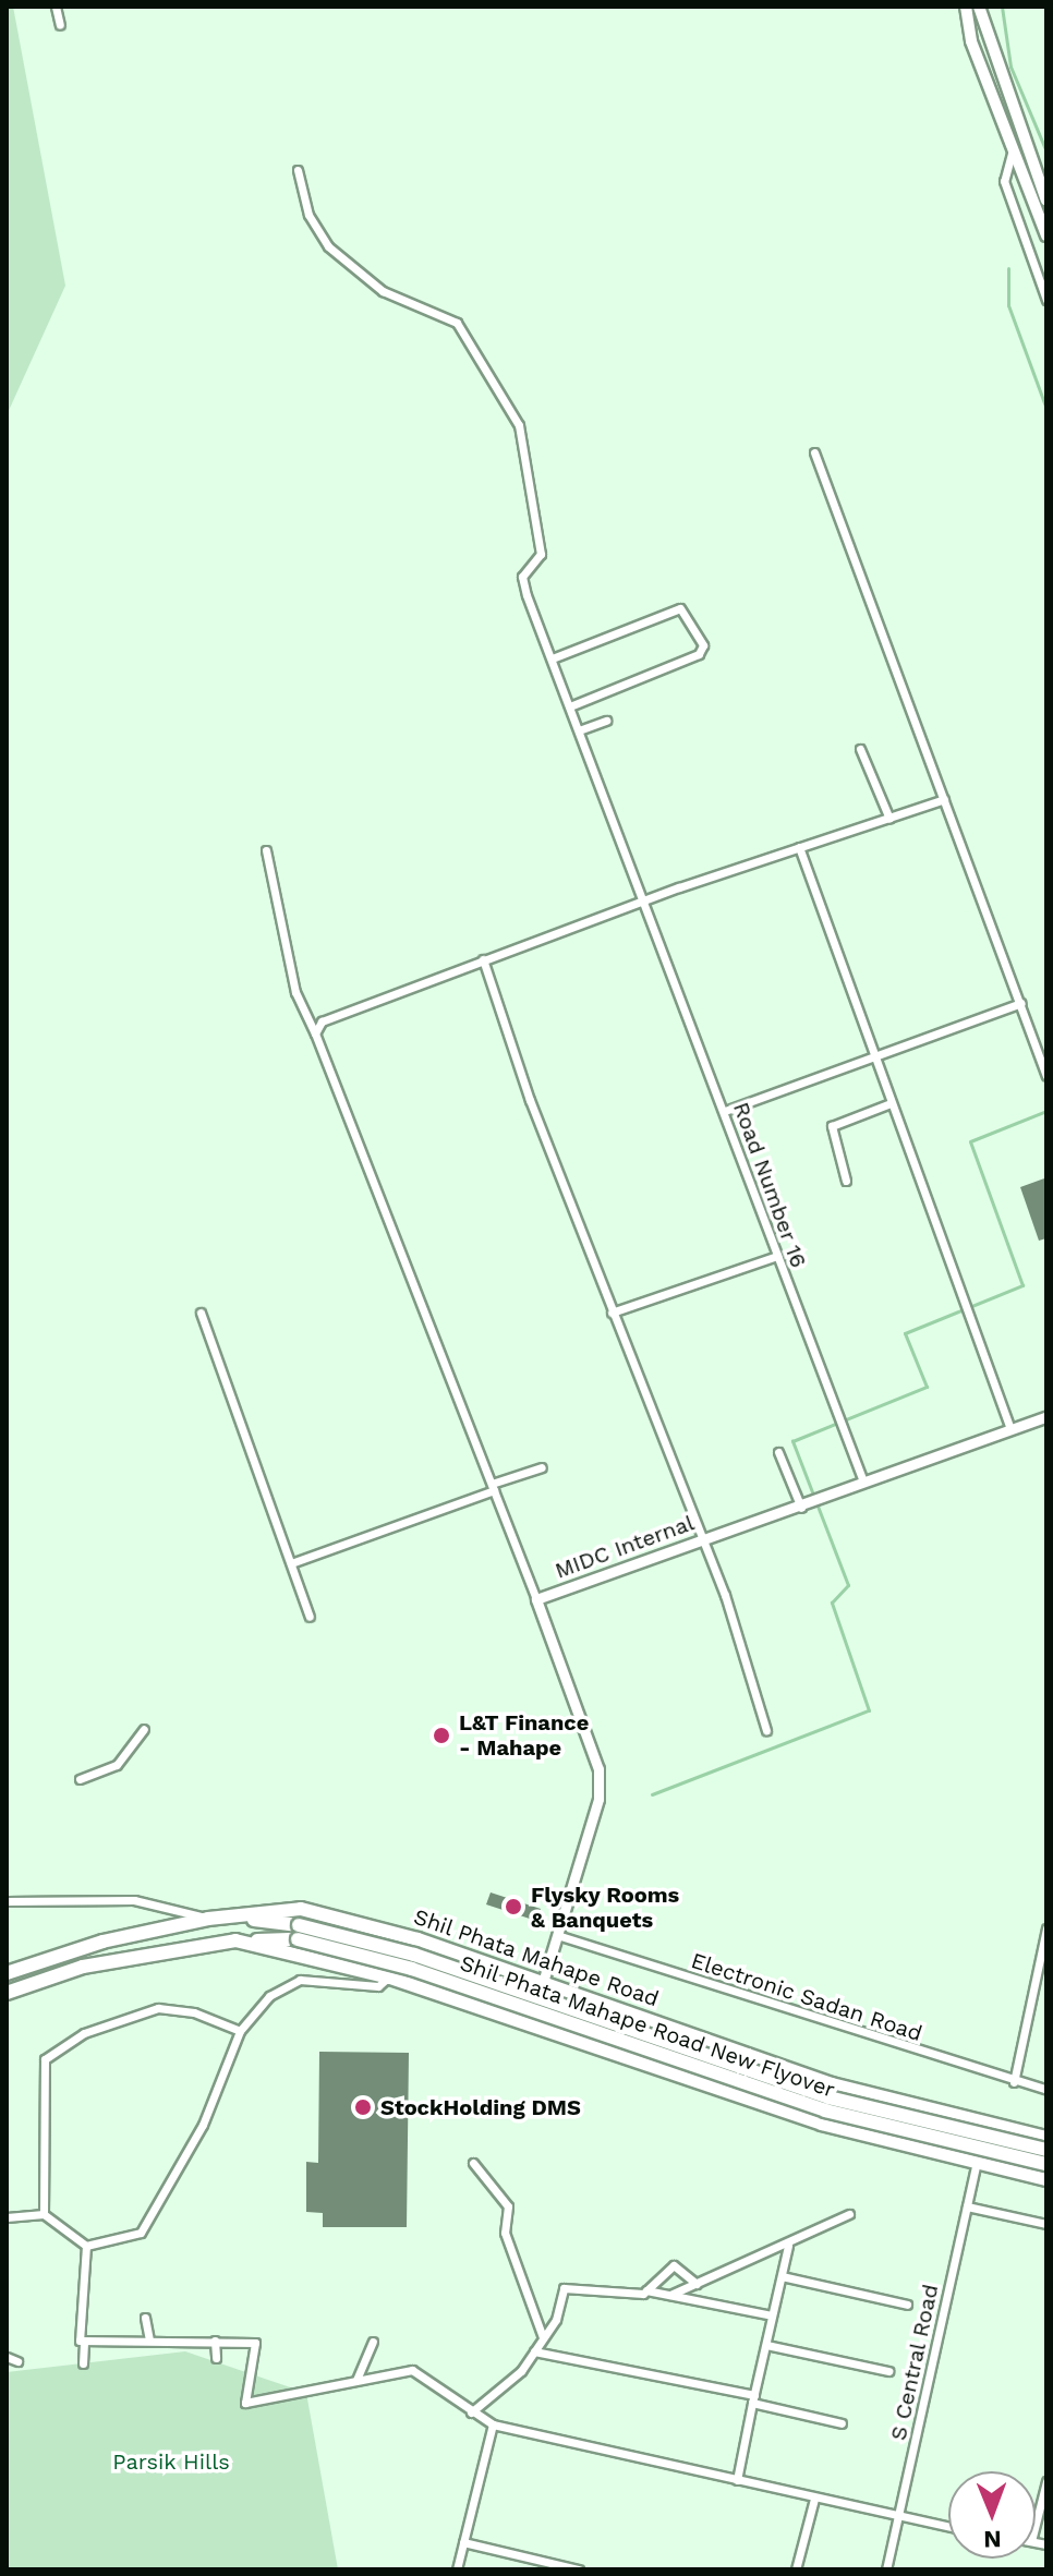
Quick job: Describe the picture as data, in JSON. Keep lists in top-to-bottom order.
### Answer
{
  "streets": {
    "main road": ["Shil Phata Mahape Road", "Shil Phata Mahape Road New Flyover"],
    "street": [
      "Road Number 16",
      "MIDC Internal",
      "Electronic Sadan Road",
      "S Central Road"
    ]
  },
  "crossings": [
    ["Road Number 16", "MIDC Internal"],
    ["MIDC Internal", "Shil Phata Mahape Road"],
    ["MIDC Internal", "Electronic Sadan Road"],
    ["Shil Phata Mahape Road", "Shil Phata Mahape Road New Flyover"]
  ],
  "parks": ["Parsik Hills"],
  "places": ["L&T Finance - Mahape", "Flysky Rooms & Banquets", "StockHolding DMS"],
  "north": "bottom"
}
